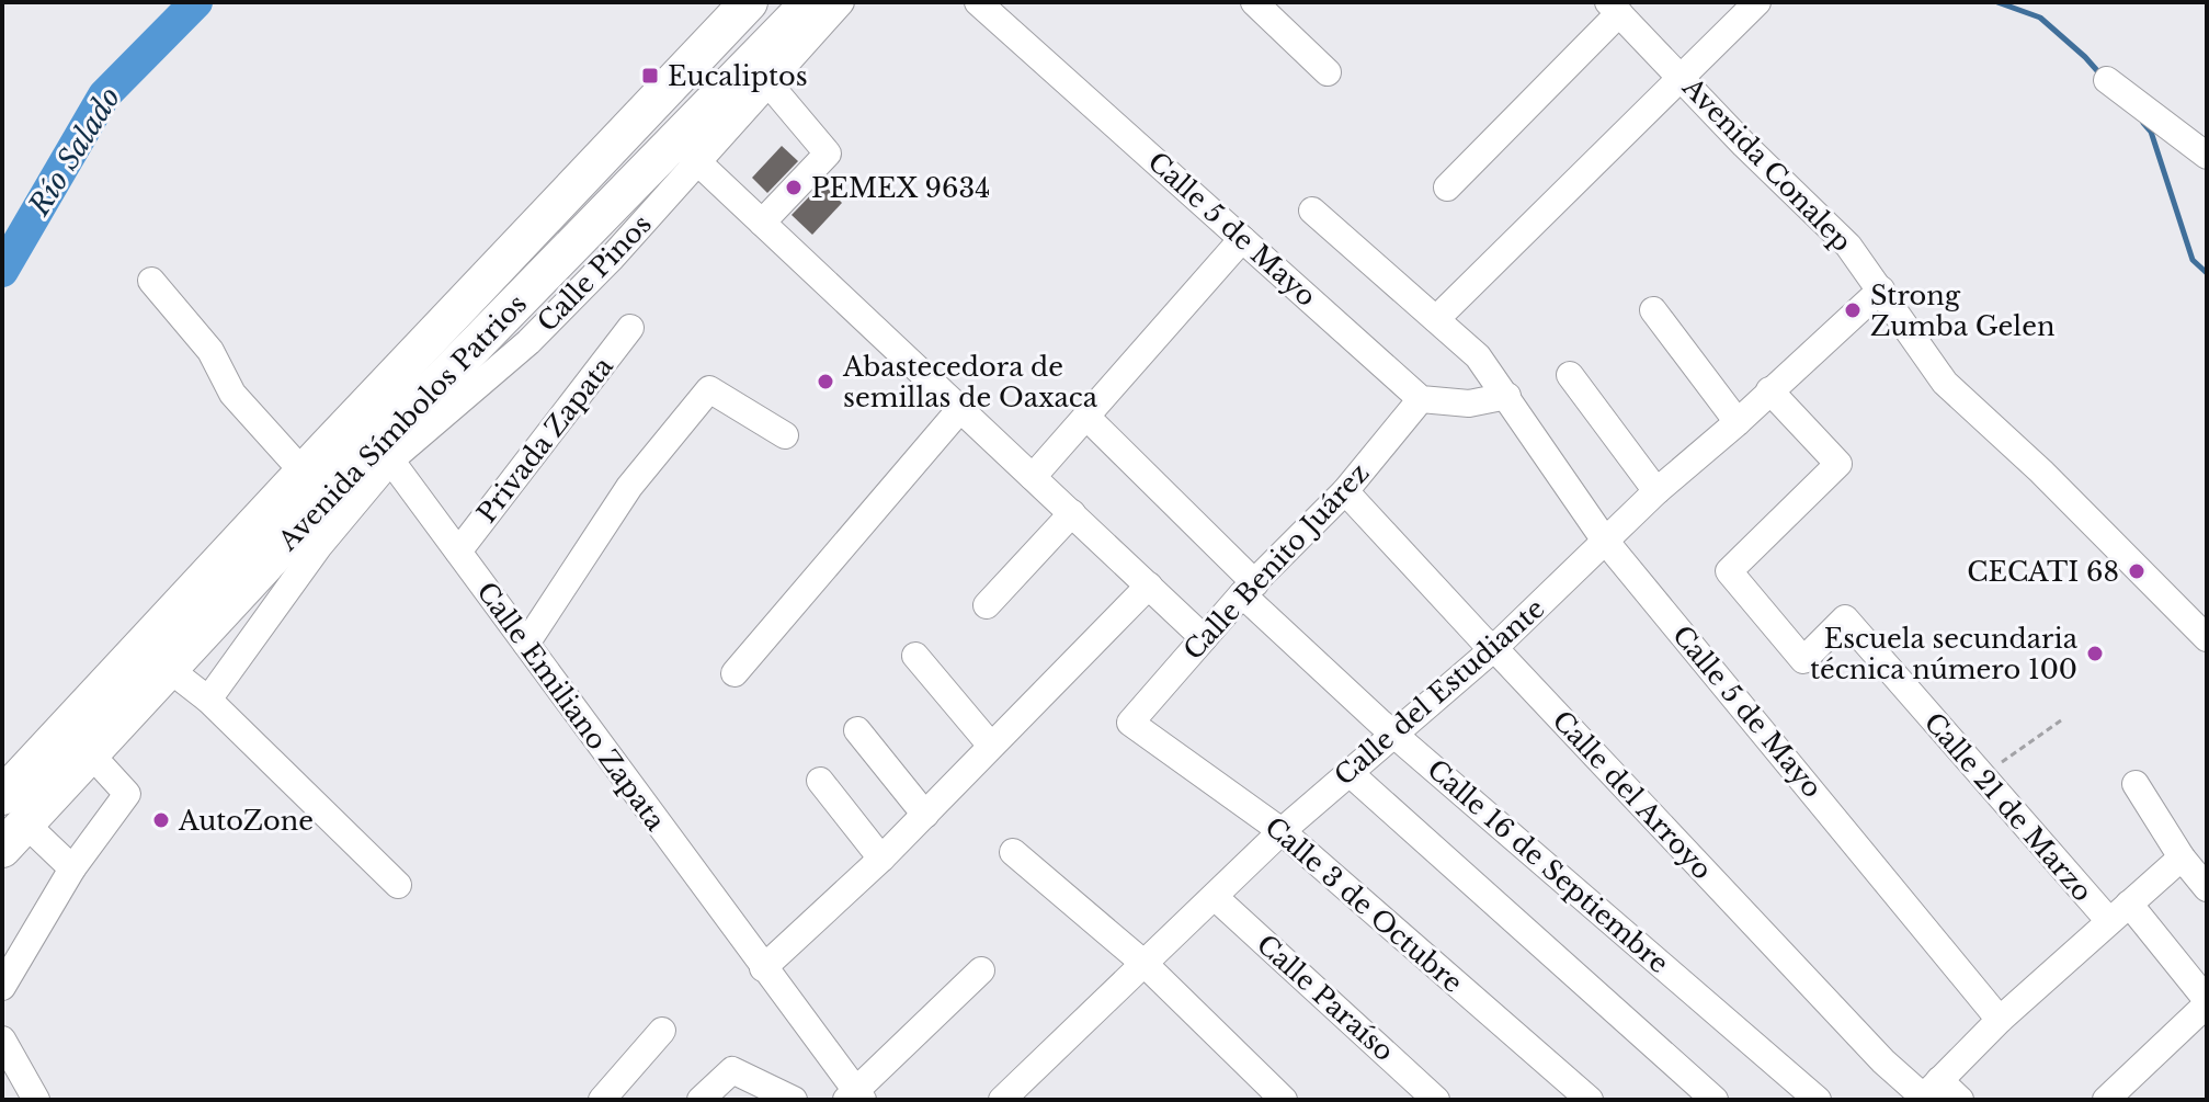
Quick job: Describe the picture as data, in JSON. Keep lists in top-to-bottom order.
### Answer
{
  "streets": {
    "highway": ["Avenida Símbolos Patrios"],
    "street": [
      "Avenida Conalep",
      "Calle 5 de Mayo",
      "Privada Zapata",
      "Calle Benito Juárez",
      "Calle del Estudiante",
      "Calle Emiliano Zapata",
      "Calle del Arroyo",
      "Calle 21 de Marzo",
      "Calle 16 de Septiembre",
      "Calle 3 de Octubre",
      "Calle Paraíso"
    ]
  },
  "crossings": [
    ["Avenida Conalep", "Calle del Estudiante"],
    ["Calle 5 de Mayo", "Calle Benito Juárez"],
    ["Calle 5 de Mayo", "Calle del Estudiante"],
    ["Avenida Símbolos Patrios", "Calle Emiliano Zapata"],
    ["Privada Zapata", "Calle Emiliano Zapata"],
    ["Calle Benito Juárez", "Calle del Arroyo"],
    ["Calle Benito Juárez", "Calle 16 de Septiembre"],
    ["Calle Benito Juárez", "Calle 3 de Octubre"],
    ["Calle del Estudiante", "Calle del Arroyo"],
    ["Calle del Estudiante", "Calle 21 de Marzo"],
    ["Calle del Estudiante", "Calle 16 de Septiembre"],
    ["Calle del Estudiante", "Calle 3 de Octubre"],
    ["Calle del Estudiante", "Calle Paraíso"]
  ],
  "water": ["Río Salado"],
  "places": {
    "transit": ["Eucaliptos"],
    "other": [
      "PEMEX 9634",
      "Strong Zumba Gelen",
      "Abastecedora de semillas de Oaxaca",
      "CECATI 68",
      "Escuela secundaria técnica número 100",
      "AutoZone"
    ]
  }
}
